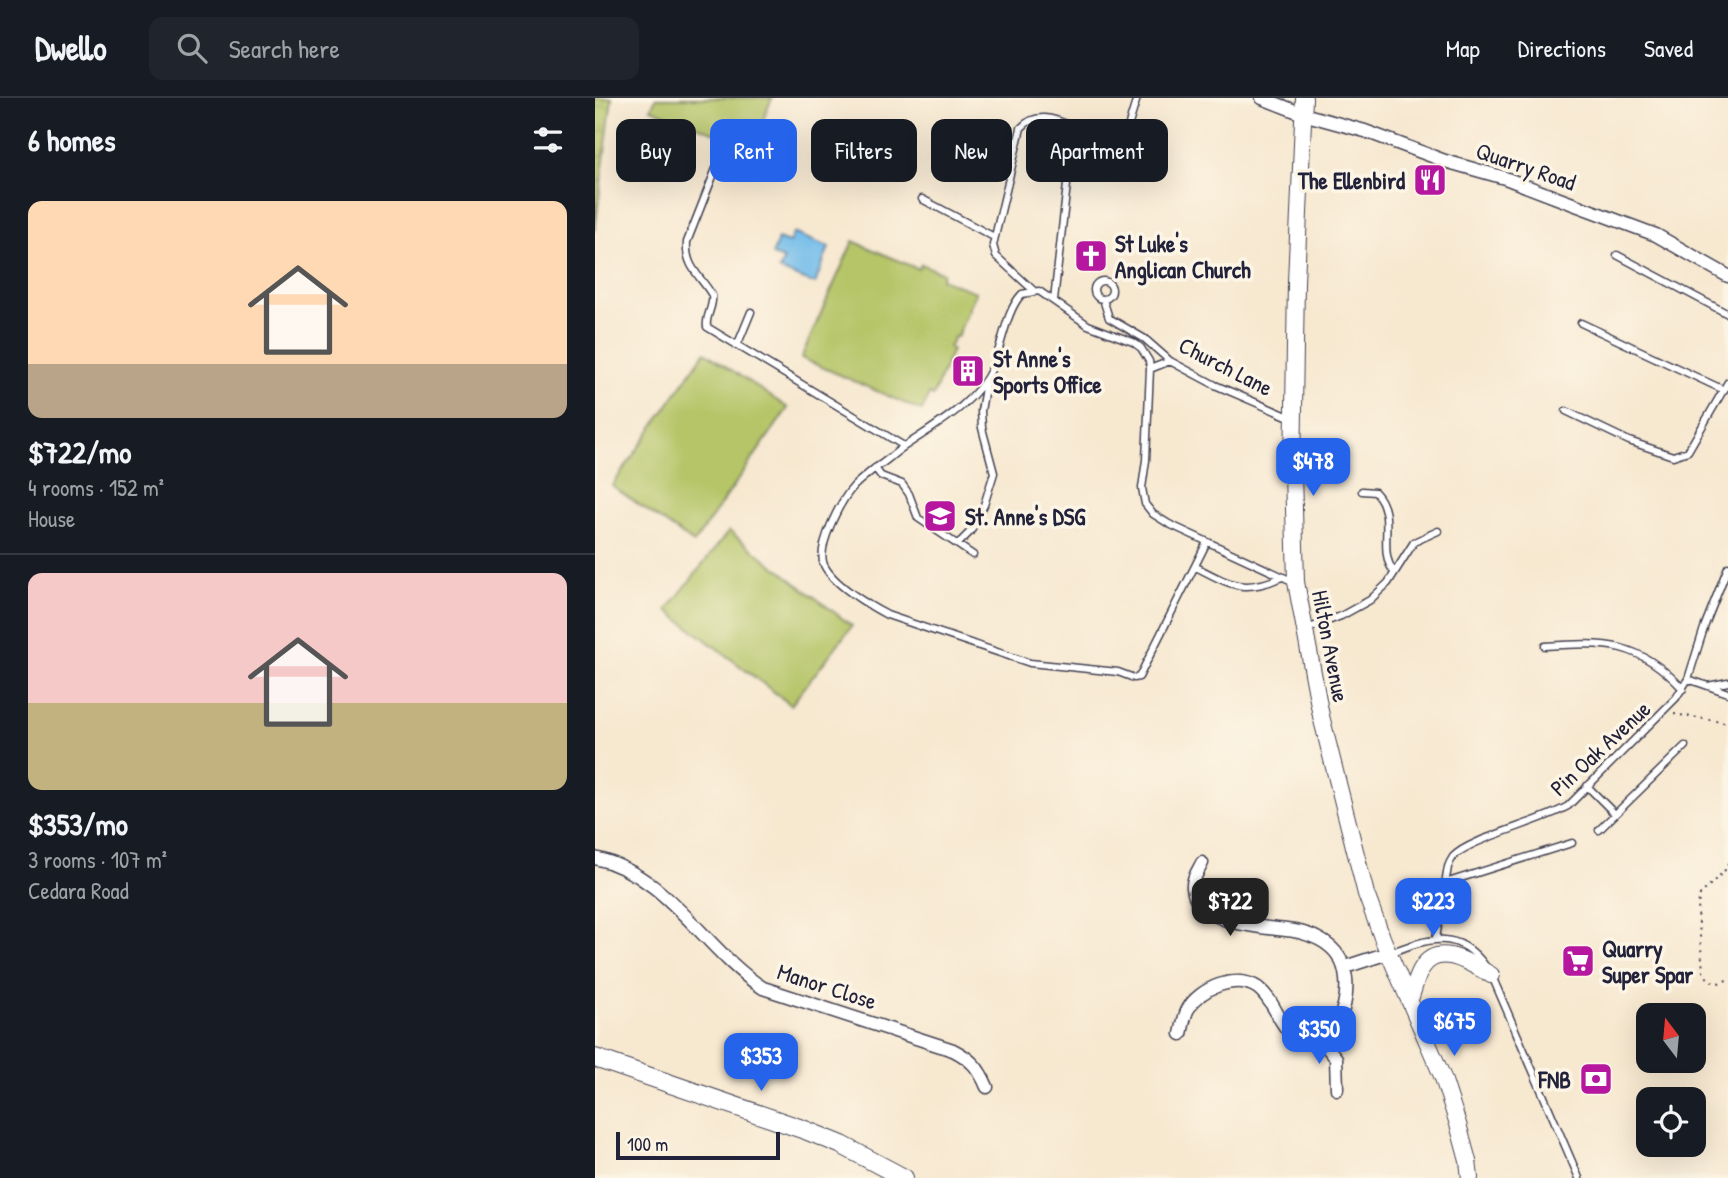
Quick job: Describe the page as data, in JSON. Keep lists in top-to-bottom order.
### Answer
{
  "streets": {
    "street": ["Quarry Road", "Hilton Avenue", "Manor Close"],
    "lane": ["Church Lane", "Pin Oak Avenue"]
  },
  "crossings": [
    ["Quarry Road", "Hilton Avenue"],
    ["Church Lane", "Hilton Avenue"]
  ],
  "places": {
    "restaurant": ["The Ellenbird"],
    "church": ["St Luke's Anglican Church"],
    "building": ["St Anne's Sports Office"],
    "school or university": ["St. Anne's DSG"],
    "supermarket": ["Quarry Super Spar"],
    "bank": ["FNB"]
  },
  "scale_bar": "100 m",
  "north": "top",
  "page": {
    "header": "Dwello",
    "search": "Search here",
    "nav": ["Map", "Directions", "Saved"],
    "heading": "6 homes",
    "chip": [
      "Buy",
      "Rent",
      "Filters",
      "New",
      "Apartment"
    ],
    "list": [
      {
        "name": "$722/mo",
        "note": "4 rooms · 152 m² · House"
      },
      {
        "name": "$353/mo",
        "note": "3 rooms · 107 m² · Cedara Road"
      }
    ],
    "price": [
      "$478",
      "$722",
      "$223",
      "$675",
      "$350",
      "$353"
    ],
    "scale": "100 m"
  }
}
